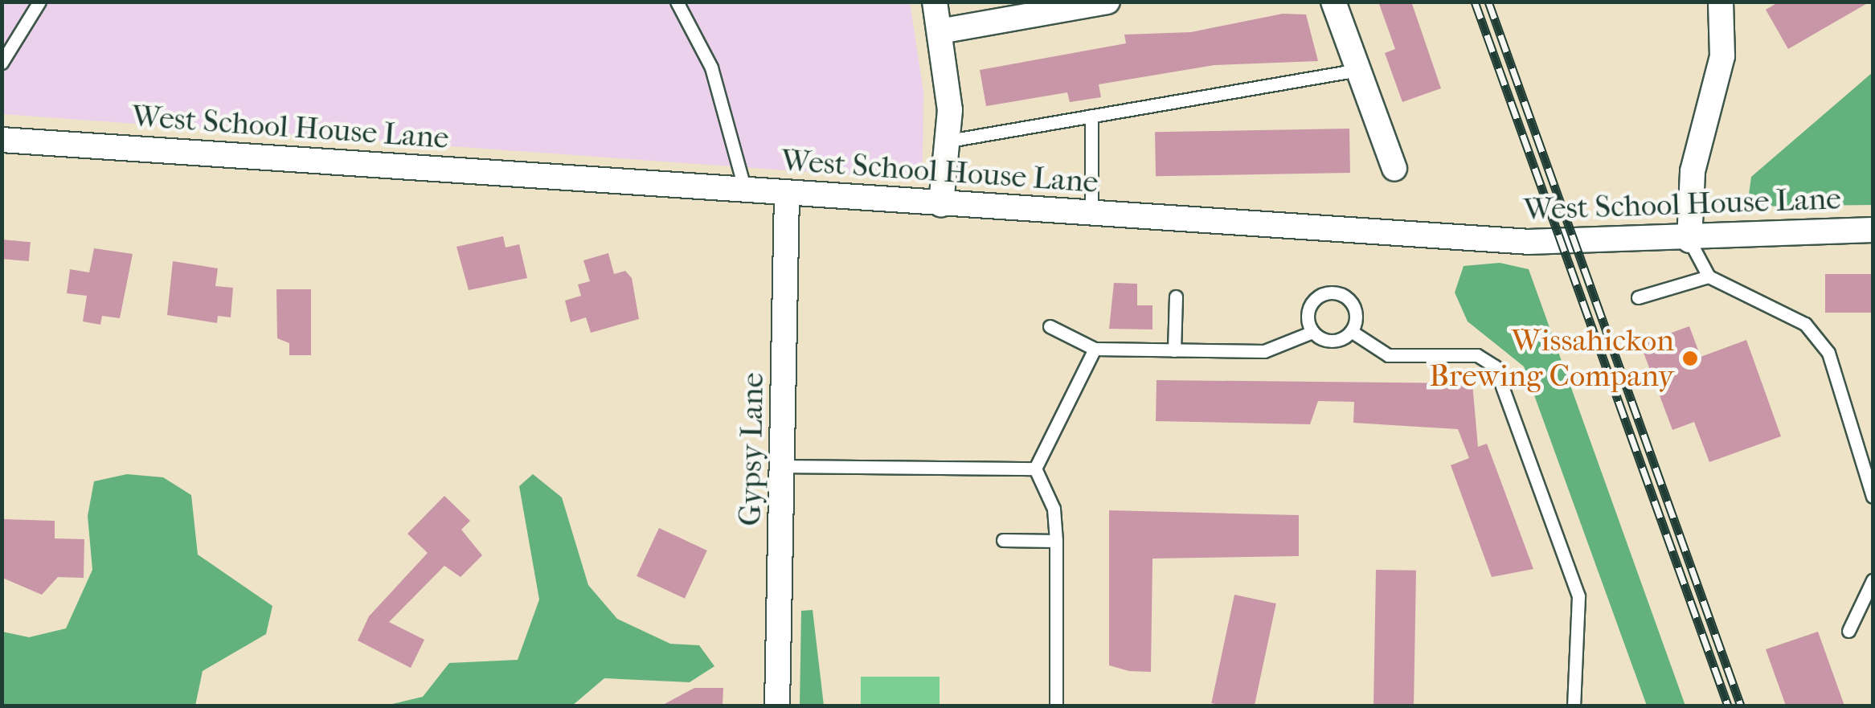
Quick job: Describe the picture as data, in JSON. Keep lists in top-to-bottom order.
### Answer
{
  "streets": {
    "street": ["West School House Lane", "Gypsy Lane"]
  },
  "crossings": [
    ["West School House Lane", "Gypsy Lane"]
  ],
  "places": ["Wissahickon Brewing Company"]
}
